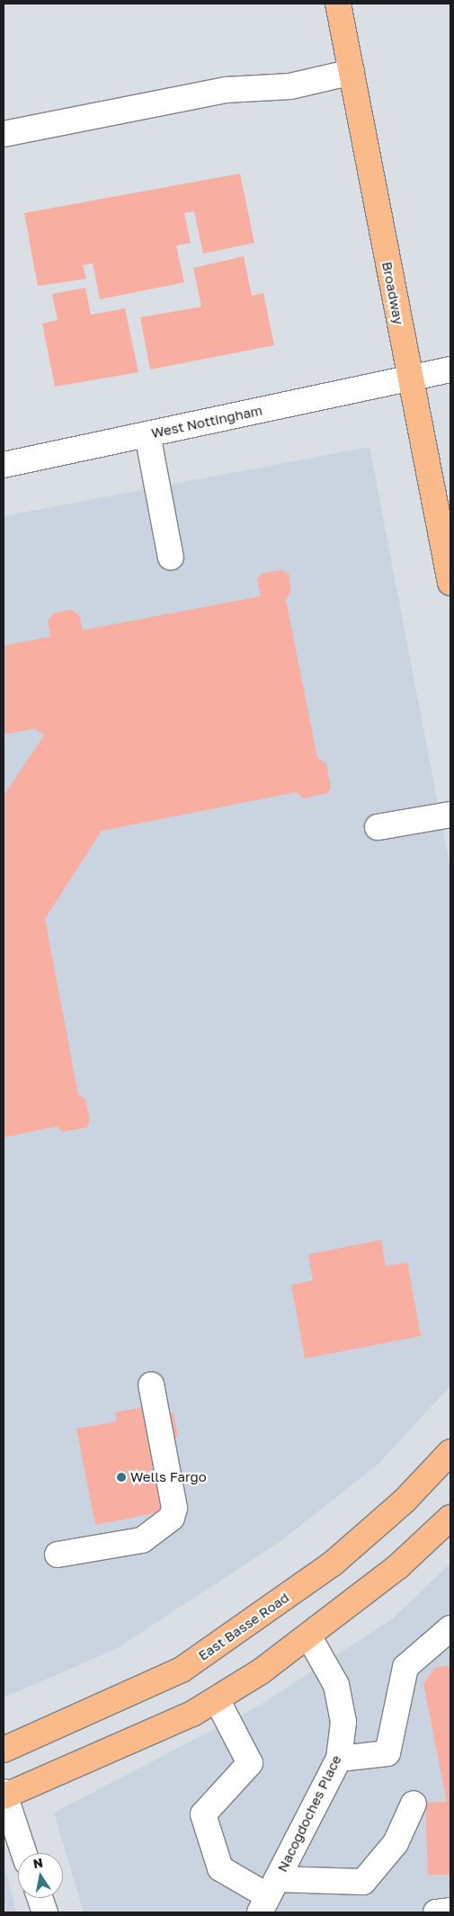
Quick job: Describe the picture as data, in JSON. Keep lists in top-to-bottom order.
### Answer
{
  "streets": {
    "main road": ["Broadway", "East Basse Road"],
    "street": ["West Nottingham", "Nacogdoches Place"]
  },
  "crossings": [
    ["Broadway", "West Nottingham"]
  ],
  "places": ["Wells Fargo"],
  "north": "top"
}
